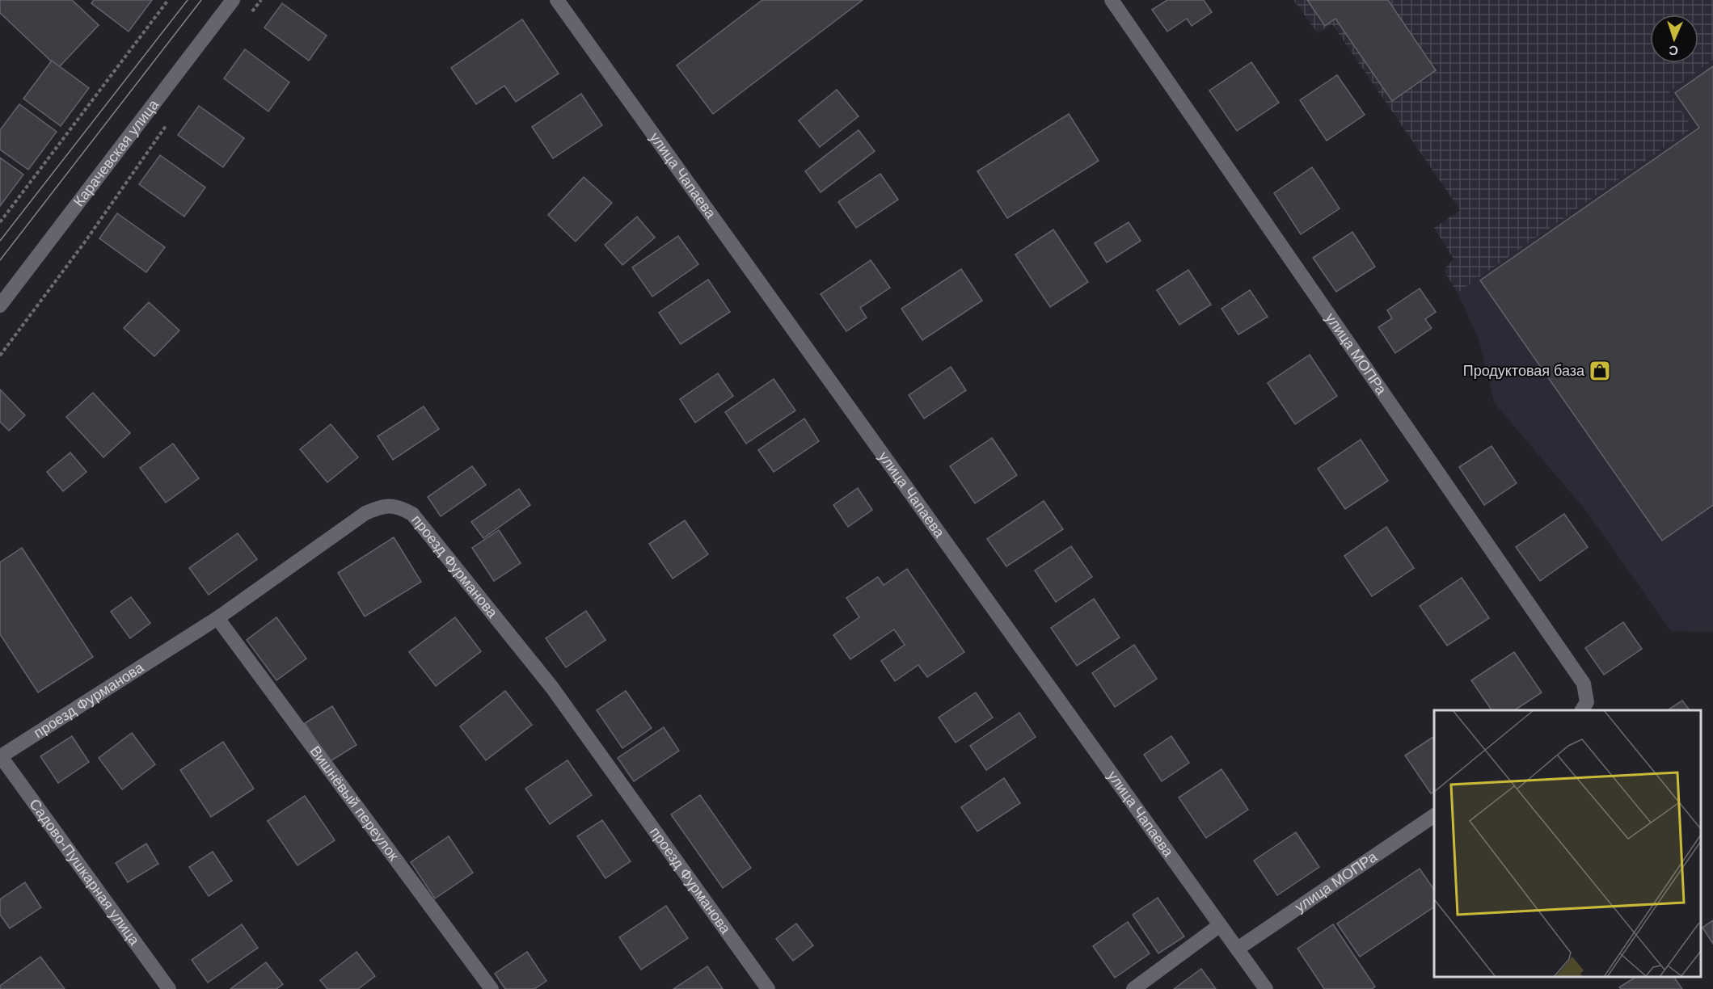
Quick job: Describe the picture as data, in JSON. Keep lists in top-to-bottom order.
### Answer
{
  "streets": {
    "street": [
      "Карачевская улица",
      "улица Чапаева",
      "улица МОПРа",
      "проезд Фурманова",
      "Вишнёвый переулок",
      "Садово-Пушкарная улица"
    ]
  },
  "crossings": [
    ["улица Чапаева", "улица МОПРа"],
    ["проезд Фурманова", "Вишнёвый переулок"],
    ["проезд Фурманова", "Садово-Пушкарная улица"]
  ],
  "places": {
    "shop": ["Продуктовая база"]
  },
  "north": "bottom"
}
